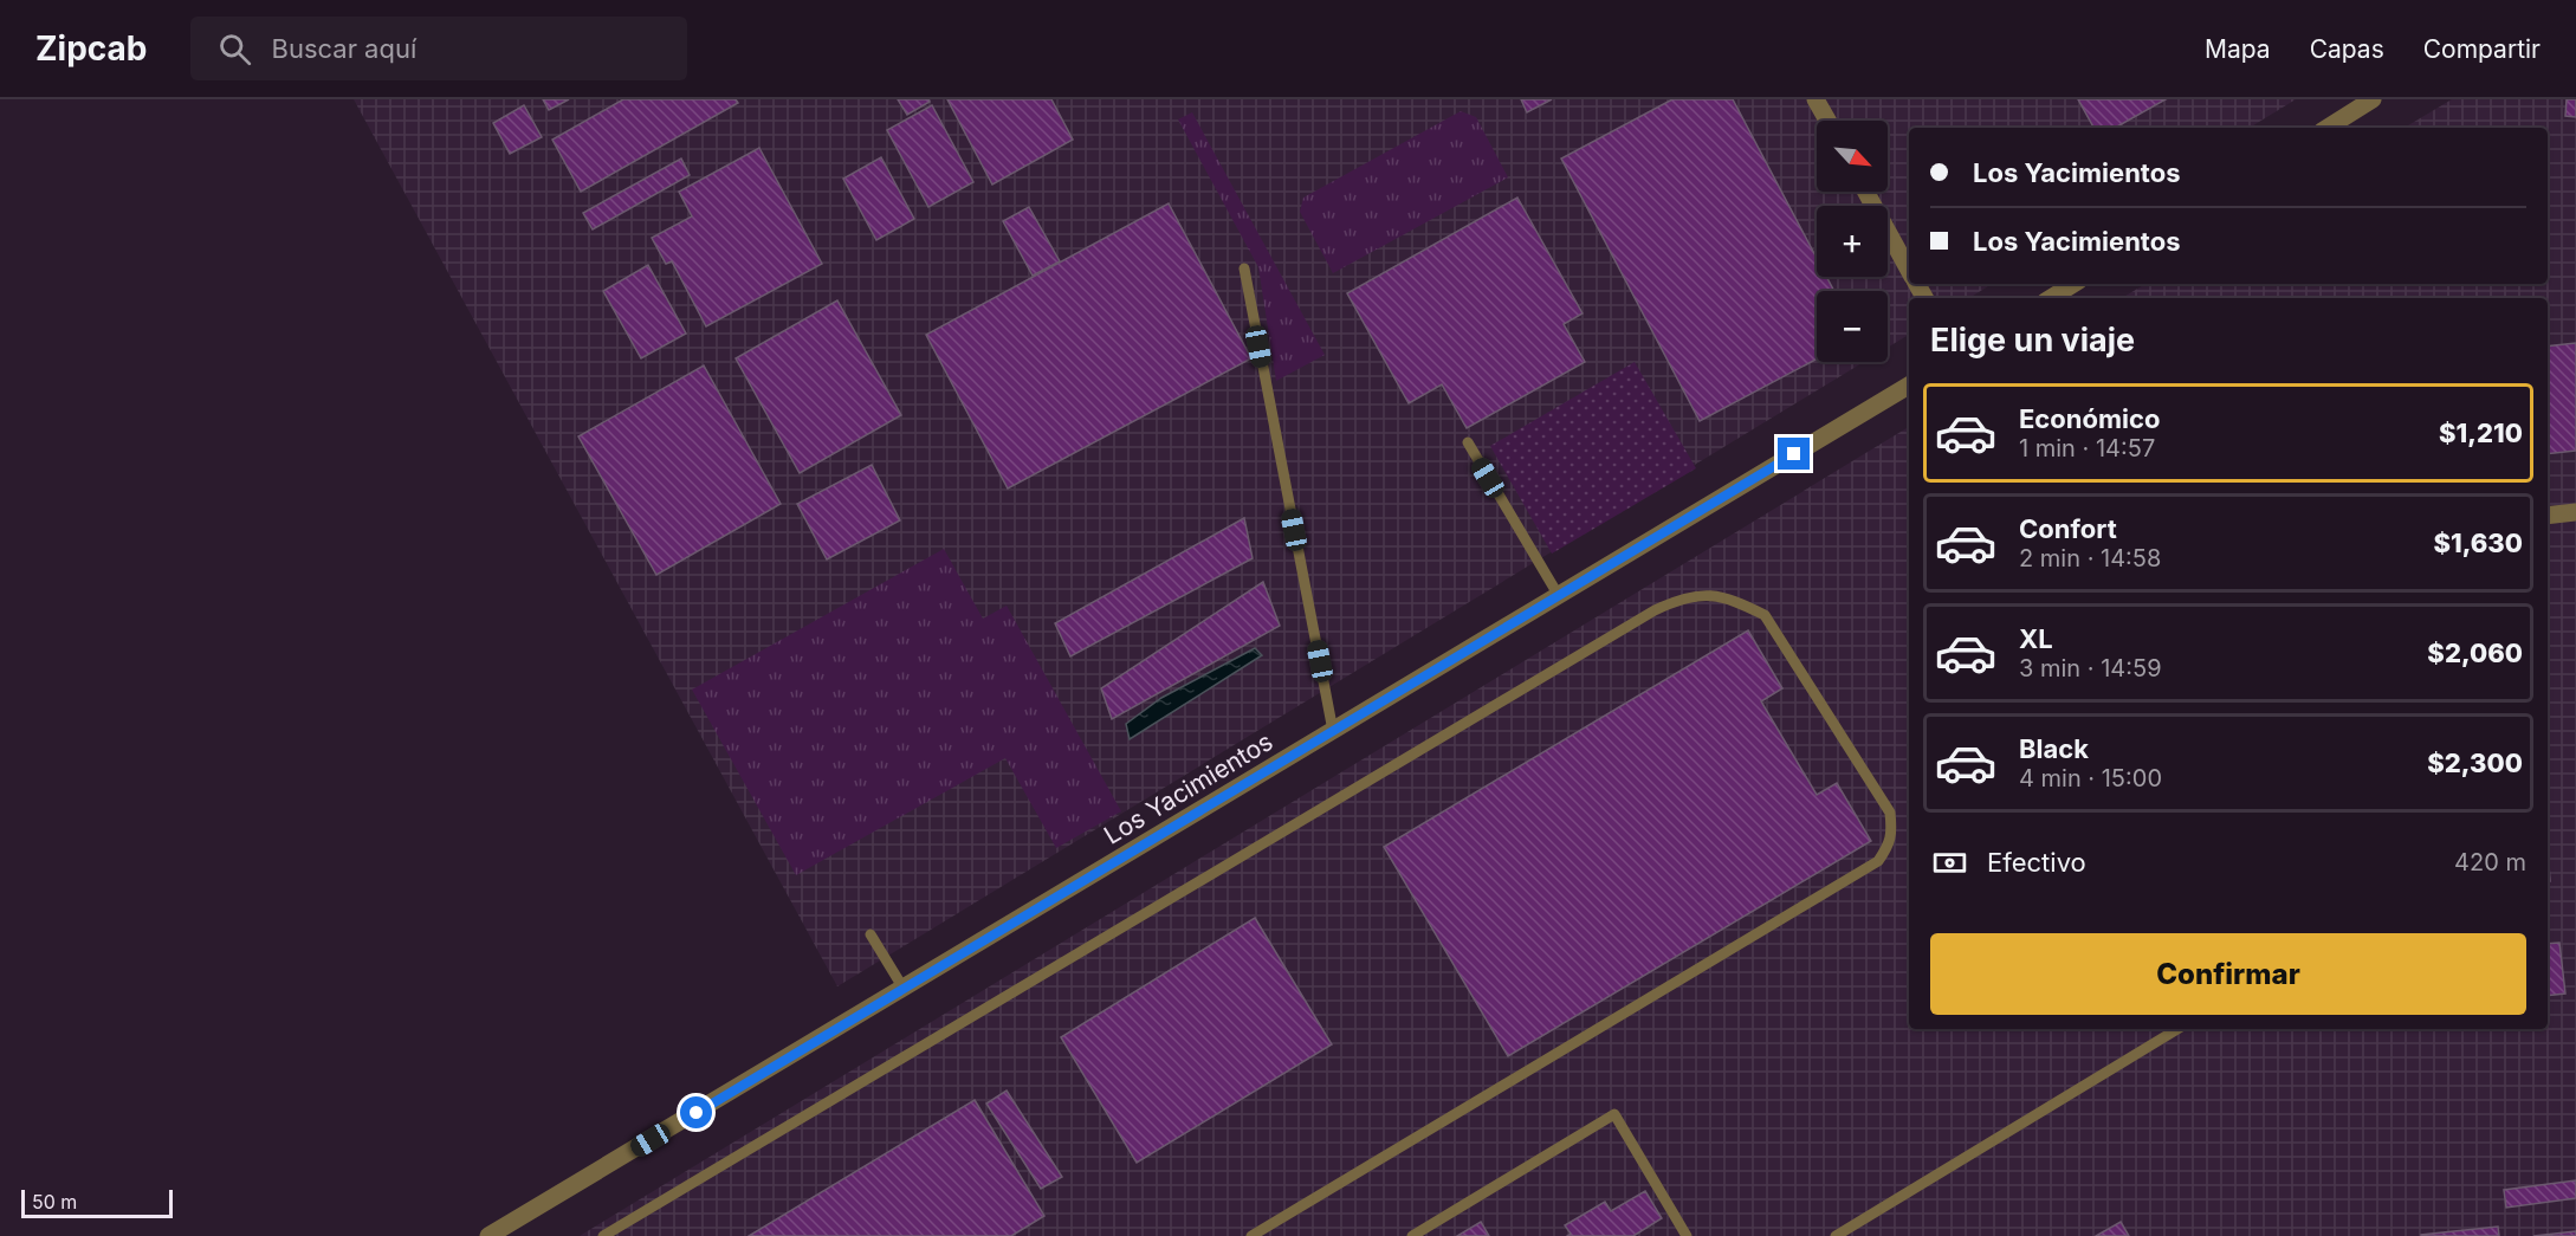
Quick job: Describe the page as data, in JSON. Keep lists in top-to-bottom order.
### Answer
{
  "streets": {
    "street": ["Los Yacimientos"]
  },
  "scale_bar": "50 m",
  "north": "bottom right",
  "page": {
    "header": "Zipcab",
    "search": "Buscar aquí",
    "nav": ["Mapa", "Capas", "Compartir"],
    "map_buttons": ["+", "−"],
    "banner": ["Los Yacimientos", "Los Yacimientos"],
    "heading": "Elige un viaje",
    "list": [
      {
        "name": "Económico",
        "note": "1 min · 14:57",
        "value": "$1,210"
      },
      {
        "name": "Confort",
        "note": "2 min · 14:58",
        "value": "$1,630"
      },
      {
        "name": "XL",
        "note": "3 min · 14:59",
        "value": "$2,060"
      },
      {
        "name": "Black",
        "note": "4 min · 15:00",
        "value": "$2,300"
      }
    ],
    "pay": ["Efectivo", "420 m"],
    "buttons": "Confirmar",
    "scale": "50 m"
  }
}
